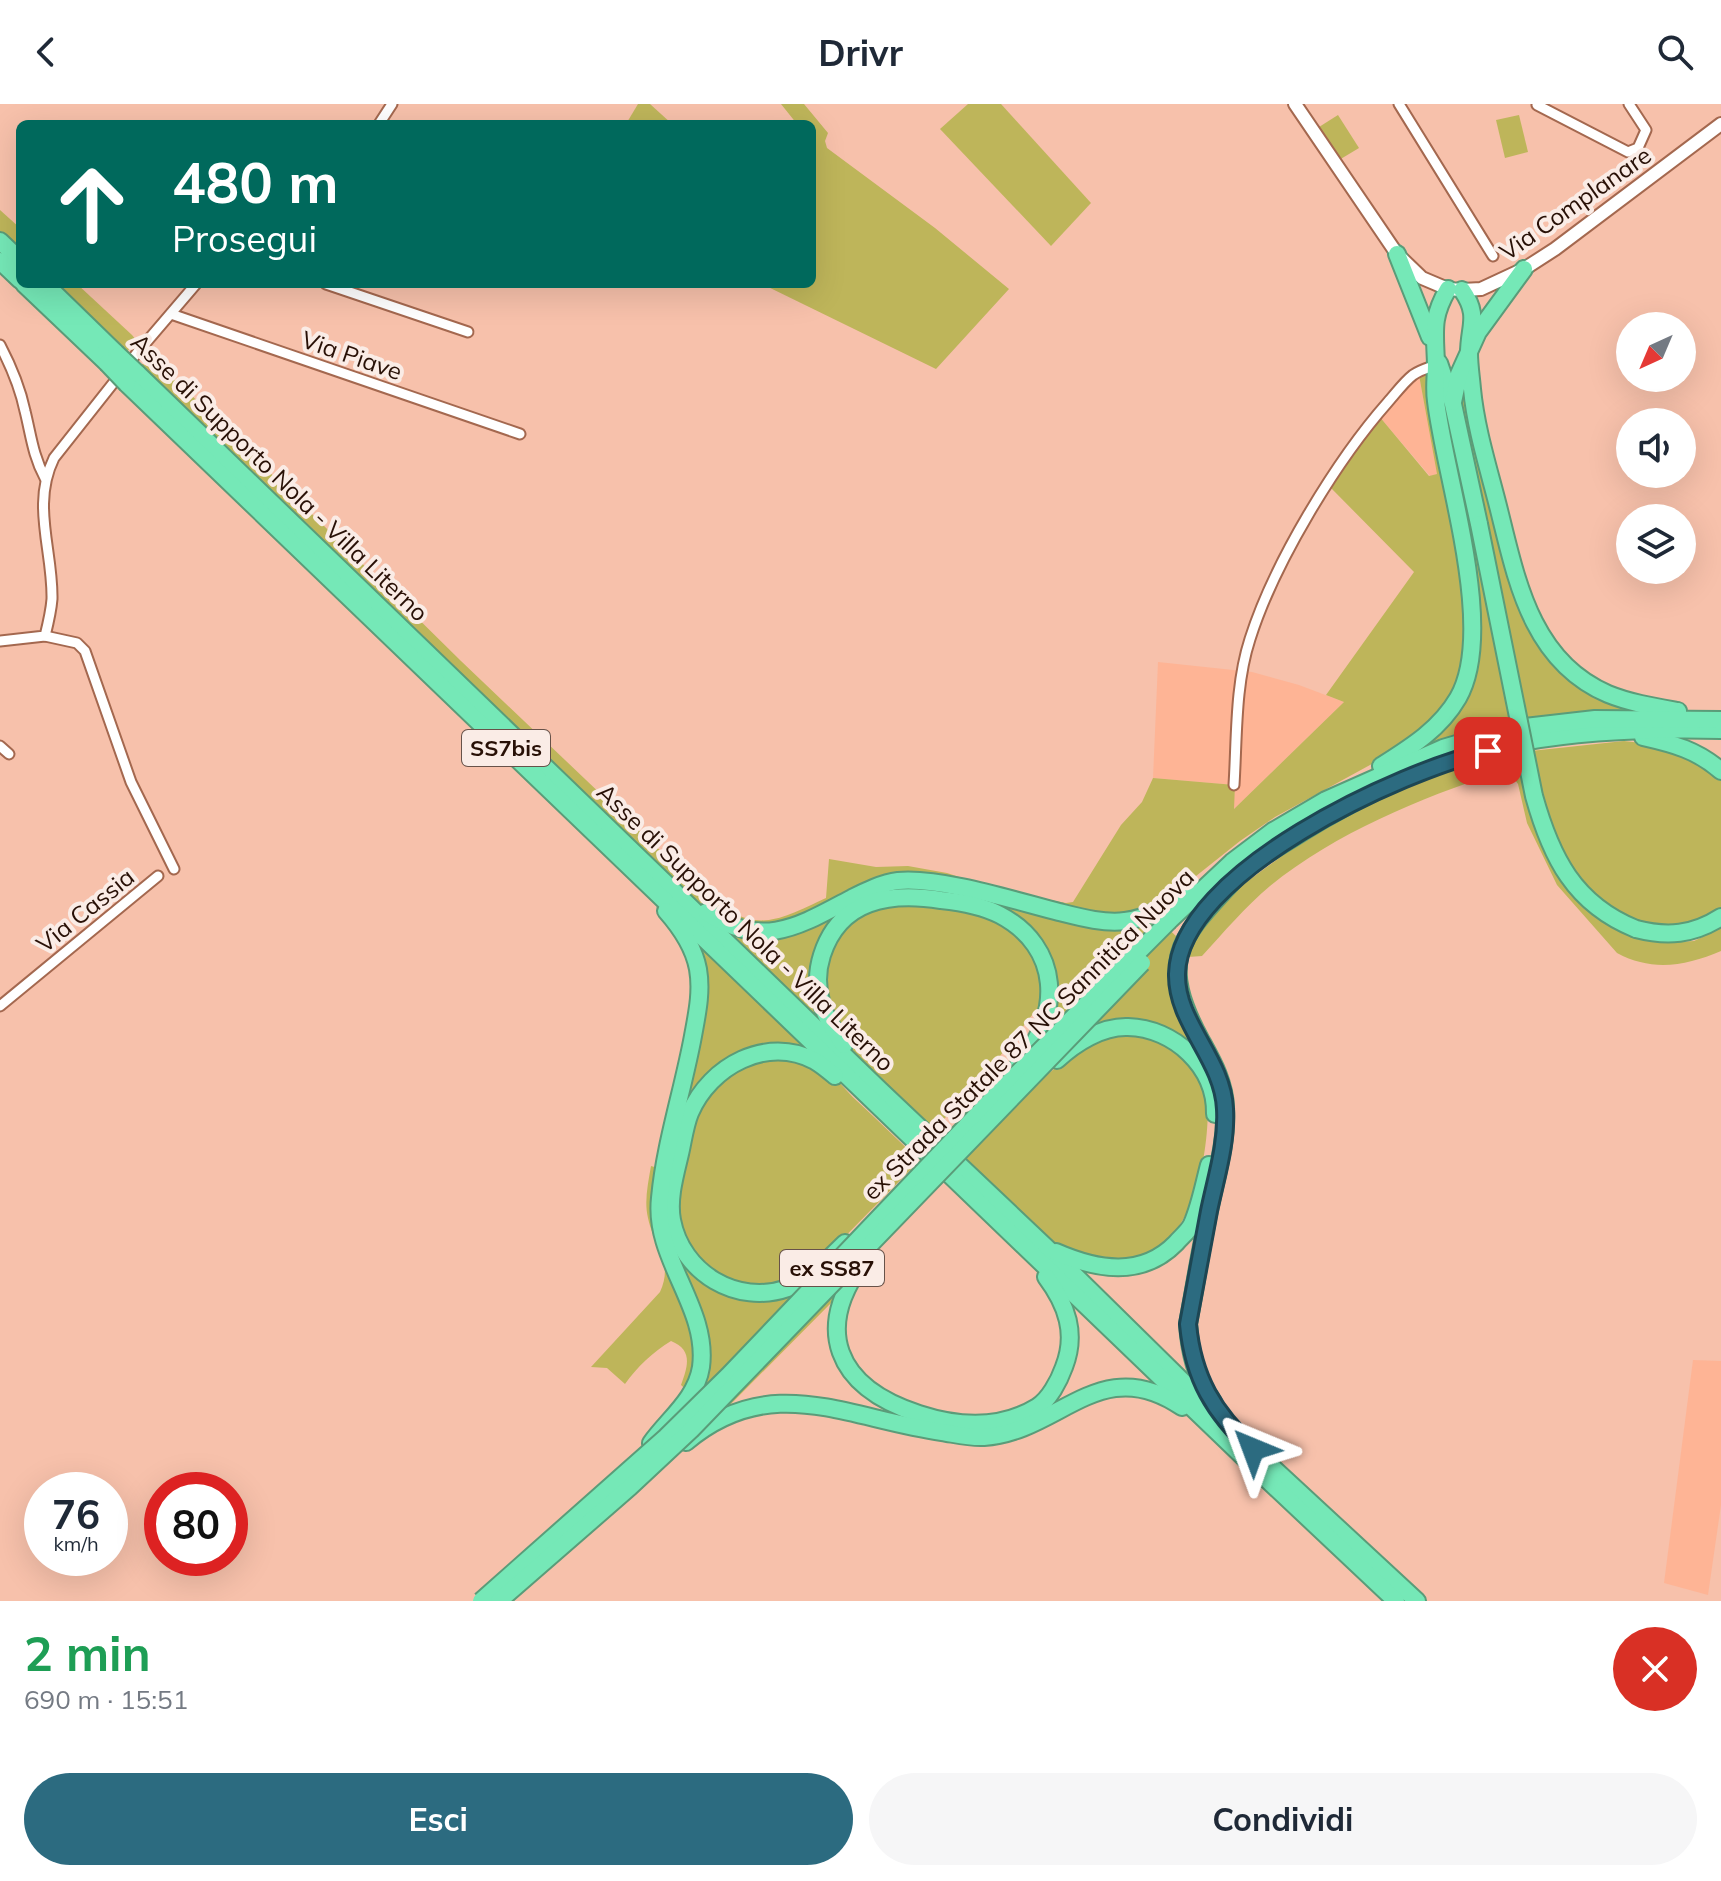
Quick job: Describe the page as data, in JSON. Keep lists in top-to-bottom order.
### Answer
{
  "streets": {
    "highway": [
      "Asse di Supporto Nola - Villa Literno",
      "SS7bis",
      "ex Strada Statale 87 NC Sannitica Nuova",
      "ex SS87"
    ],
    "main road": ["Via Complanare"],
    "street": ["Via Piave", "Via Cassia"]
  },
  "north": "bottom left",
  "page": {
    "header": "Drivr",
    "turn": ["480 m", "Prosegui"],
    "speed": "76 km/h",
    "limit": "80",
    "heading": ["2 min", "690 m · 15:51"],
    "buttons": ["Esci", "Condividi"]
  }
}
